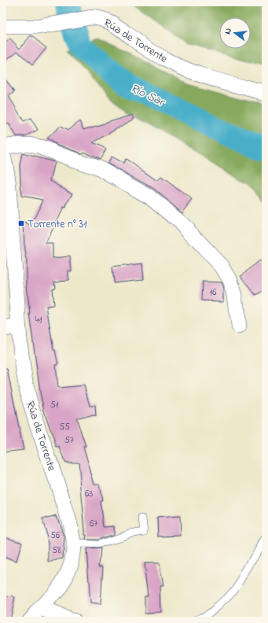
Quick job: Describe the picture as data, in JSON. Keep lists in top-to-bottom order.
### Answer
{
  "streets": {
    "street": ["Rúa de Torrente"]
  },
  "water": ["Río Sar"],
  "places": {
    "transit": ["Torrente n° 31"]
  },
  "house_numbers": [
    "16",
    "41",
    "51",
    "55",
    "57",
    "63",
    "67",
    "56",
    "58"
  ],
  "north": "left"
}
